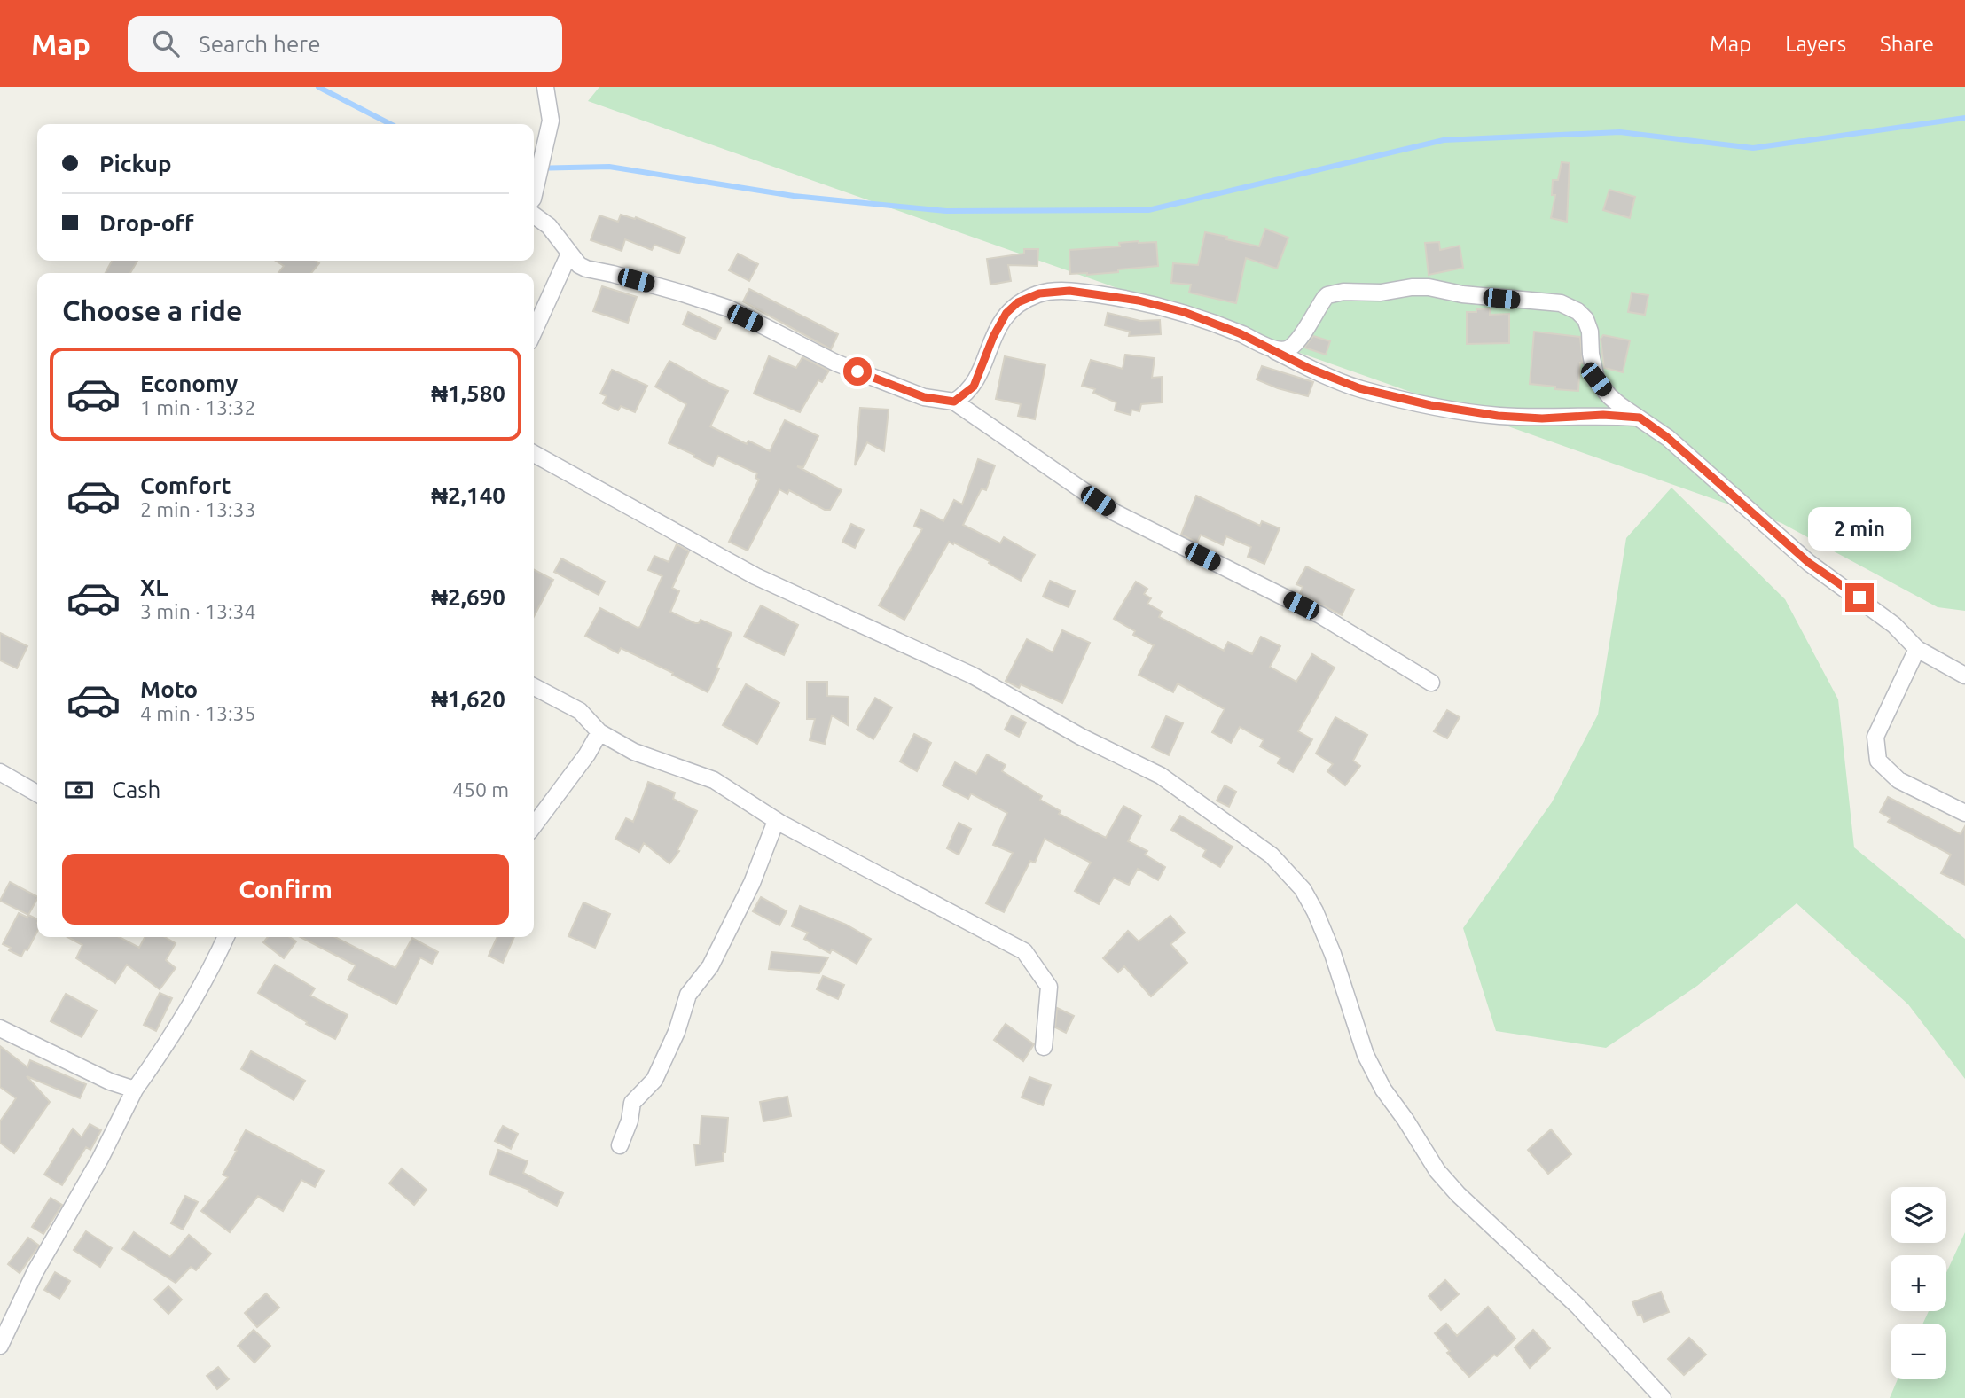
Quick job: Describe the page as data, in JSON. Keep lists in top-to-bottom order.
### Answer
{
  "page": {
    "header": "Map",
    "search": "Search here",
    "nav": ["Map", "Layers", "Share"],
    "banner": ["Pickup", "Drop-off"],
    "heading": "Choose a ride",
    "list": [
      {
        "name": "Economy",
        "note": "1 min · 13:32",
        "value": "₦1,580"
      },
      {
        "name": "Comfort",
        "note": "2 min · 13:33",
        "value": "₦2,140"
      },
      {
        "name": "XL",
        "note": "3 min · 13:34",
        "value": "₦2,690"
      },
      {
        "name": "Moto",
        "note": "4 min · 13:35",
        "value": "₦1,620"
      }
    ],
    "bubble": "2 min",
    "pay": ["Cash", "450 m"],
    "buttons": "Confirm",
    "map_buttons": ["+", "−"]
  }
}
